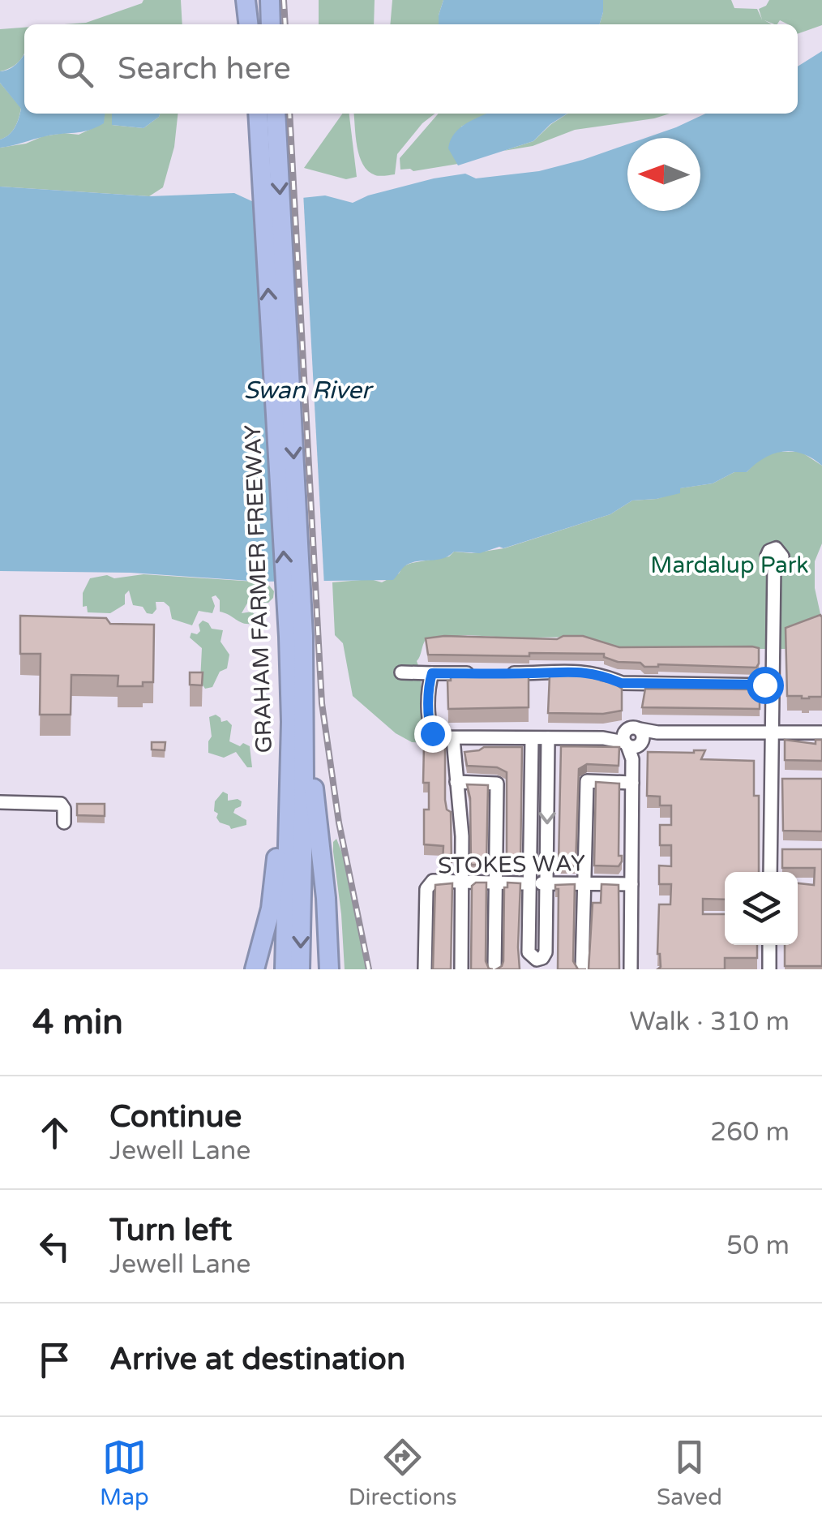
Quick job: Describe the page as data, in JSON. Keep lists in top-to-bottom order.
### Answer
{
  "streets": {
    "highway": ["GRAHAM FARMER FREEWAY"],
    "street": ["STOKES WAY"]
  },
  "water": ["Swan River"],
  "parks": ["Mardalup Park"],
  "north": "left",
  "page": {
    "search": "Search here",
    "heading": ["4 min", "Walk · 310 m"],
    "list": [
      ["Continue", "Jewell Lane", "260 m"],
      ["Turn left", "Jewell Lane", "50 m"],
      "Arrive at destination"
    ],
    "nav": ["Map", "Directions", "Saved"]
  }
}
